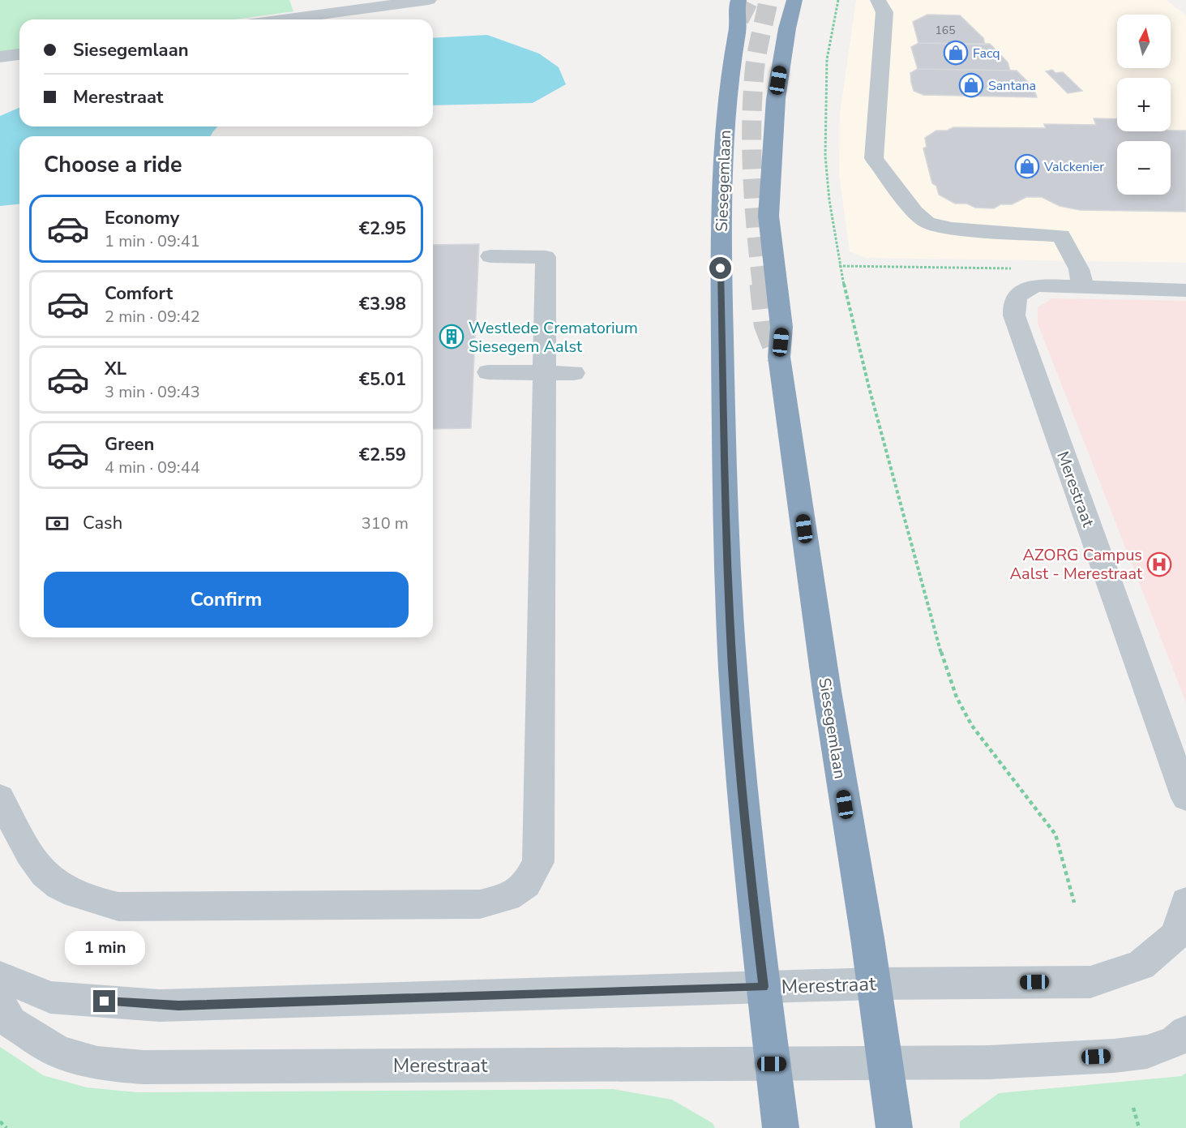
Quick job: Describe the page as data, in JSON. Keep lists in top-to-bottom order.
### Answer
{
  "streets": {
    "highway": ["Siesegemlaan"],
    "street": ["Merestraat"]
  },
  "crossings": [
    ["Siesegemlaan", "Merestraat"]
  ],
  "places": {
    "shop": ["Facq", "Santana", "Valckenier"],
    "building": ["Westlede Crematorium Siesegem Aalst"],
    "hospital": ["AZORG Campus Aalst - Merestraat"]
  },
  "house_numbers": ["165"],
  "north": "top",
  "page": {
    "map_buttons": ["+", "−"],
    "banner": ["Siesegemlaan", "Merestraat"],
    "heading": "Choose a ride",
    "list": [
      {
        "name": "Economy",
        "note": "1 min · 09:41",
        "value": "€2.95"
      },
      {
        "name": "Comfort",
        "note": "2 min · 09:42",
        "value": "€3.98"
      },
      {
        "name": "XL",
        "note": "3 min · 09:43",
        "value": "€5.01"
      },
      {
        "name": "Green",
        "note": "4 min · 09:44",
        "value": "€2.59"
      }
    ],
    "pay": ["Cash", "310 m"],
    "buttons": "Confirm",
    "bubble": "1 min"
  }
}
